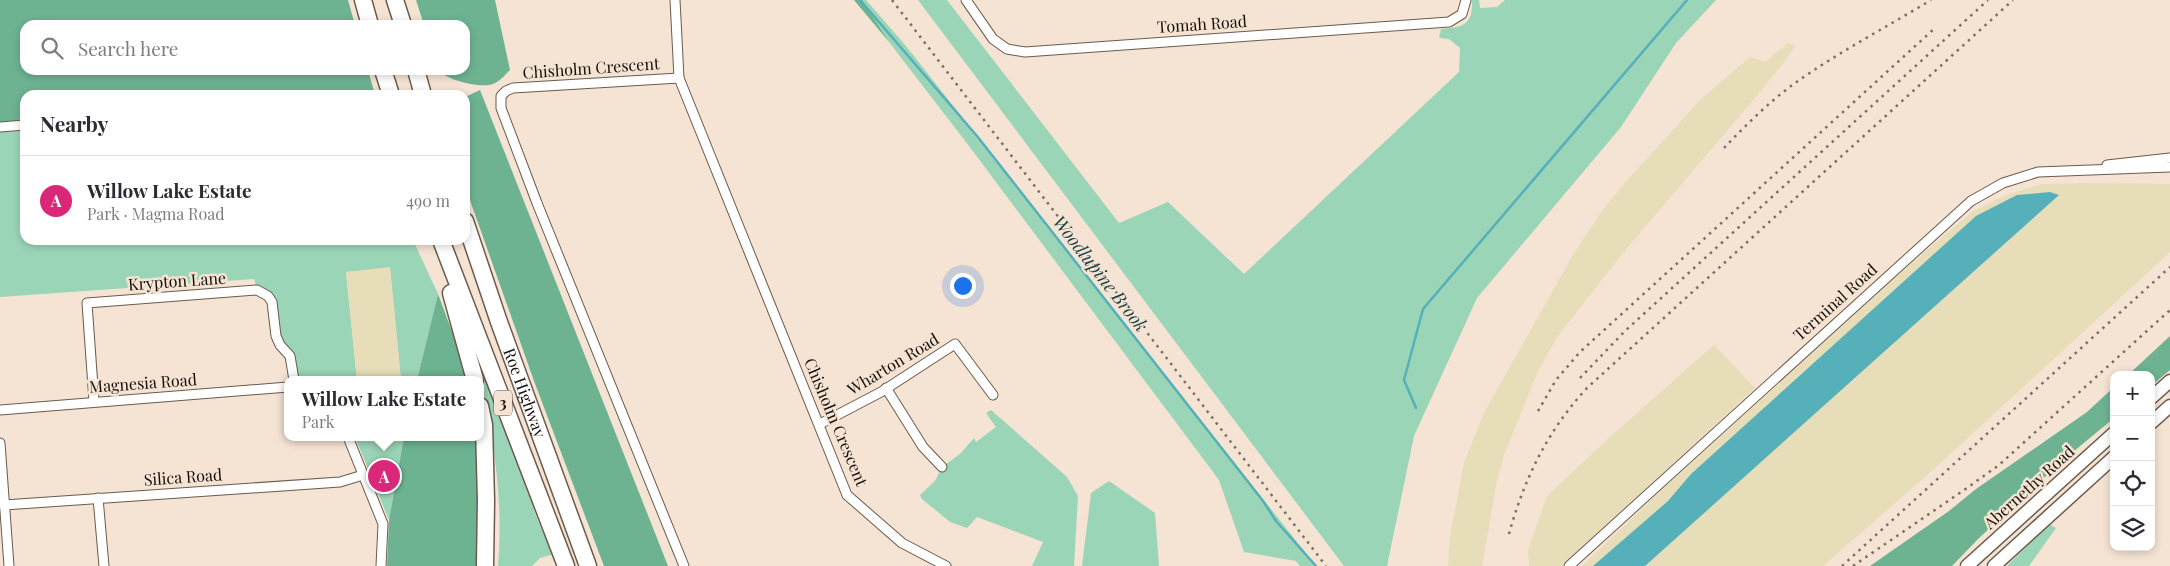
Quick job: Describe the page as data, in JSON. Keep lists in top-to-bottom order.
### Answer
{
  "streets": {
    "highway": ["Roe Highway", "3"],
    "main road": ["Abernethy Road"],
    "street": [
      "Tomah Road",
      "Chisholm Crescent",
      "Krypton Lane",
      "Terminal Road",
      "Wharton Road",
      "Magnesia Road",
      "Silica Road"
    ]
  },
  "crossings": [
    ["Chisholm Crescent", "Wharton Road"],
    ["Krypton Lane", "Magnesia Road"]
  ],
  "water": ["Woodlupine Brook"],
  "page": {
    "search": "Search here",
    "heading": "Nearby",
    "list": [
      {
        "mark": "A",
        "name": "Willow Lake Estate",
        "note": "Park · Magma Road",
        "value": "490 m"
      }
    ],
    "map_buttons": ["+", "−"],
    "popup": ["Willow Lake Estate", "Park"],
    "pins": "A"
  }
}
